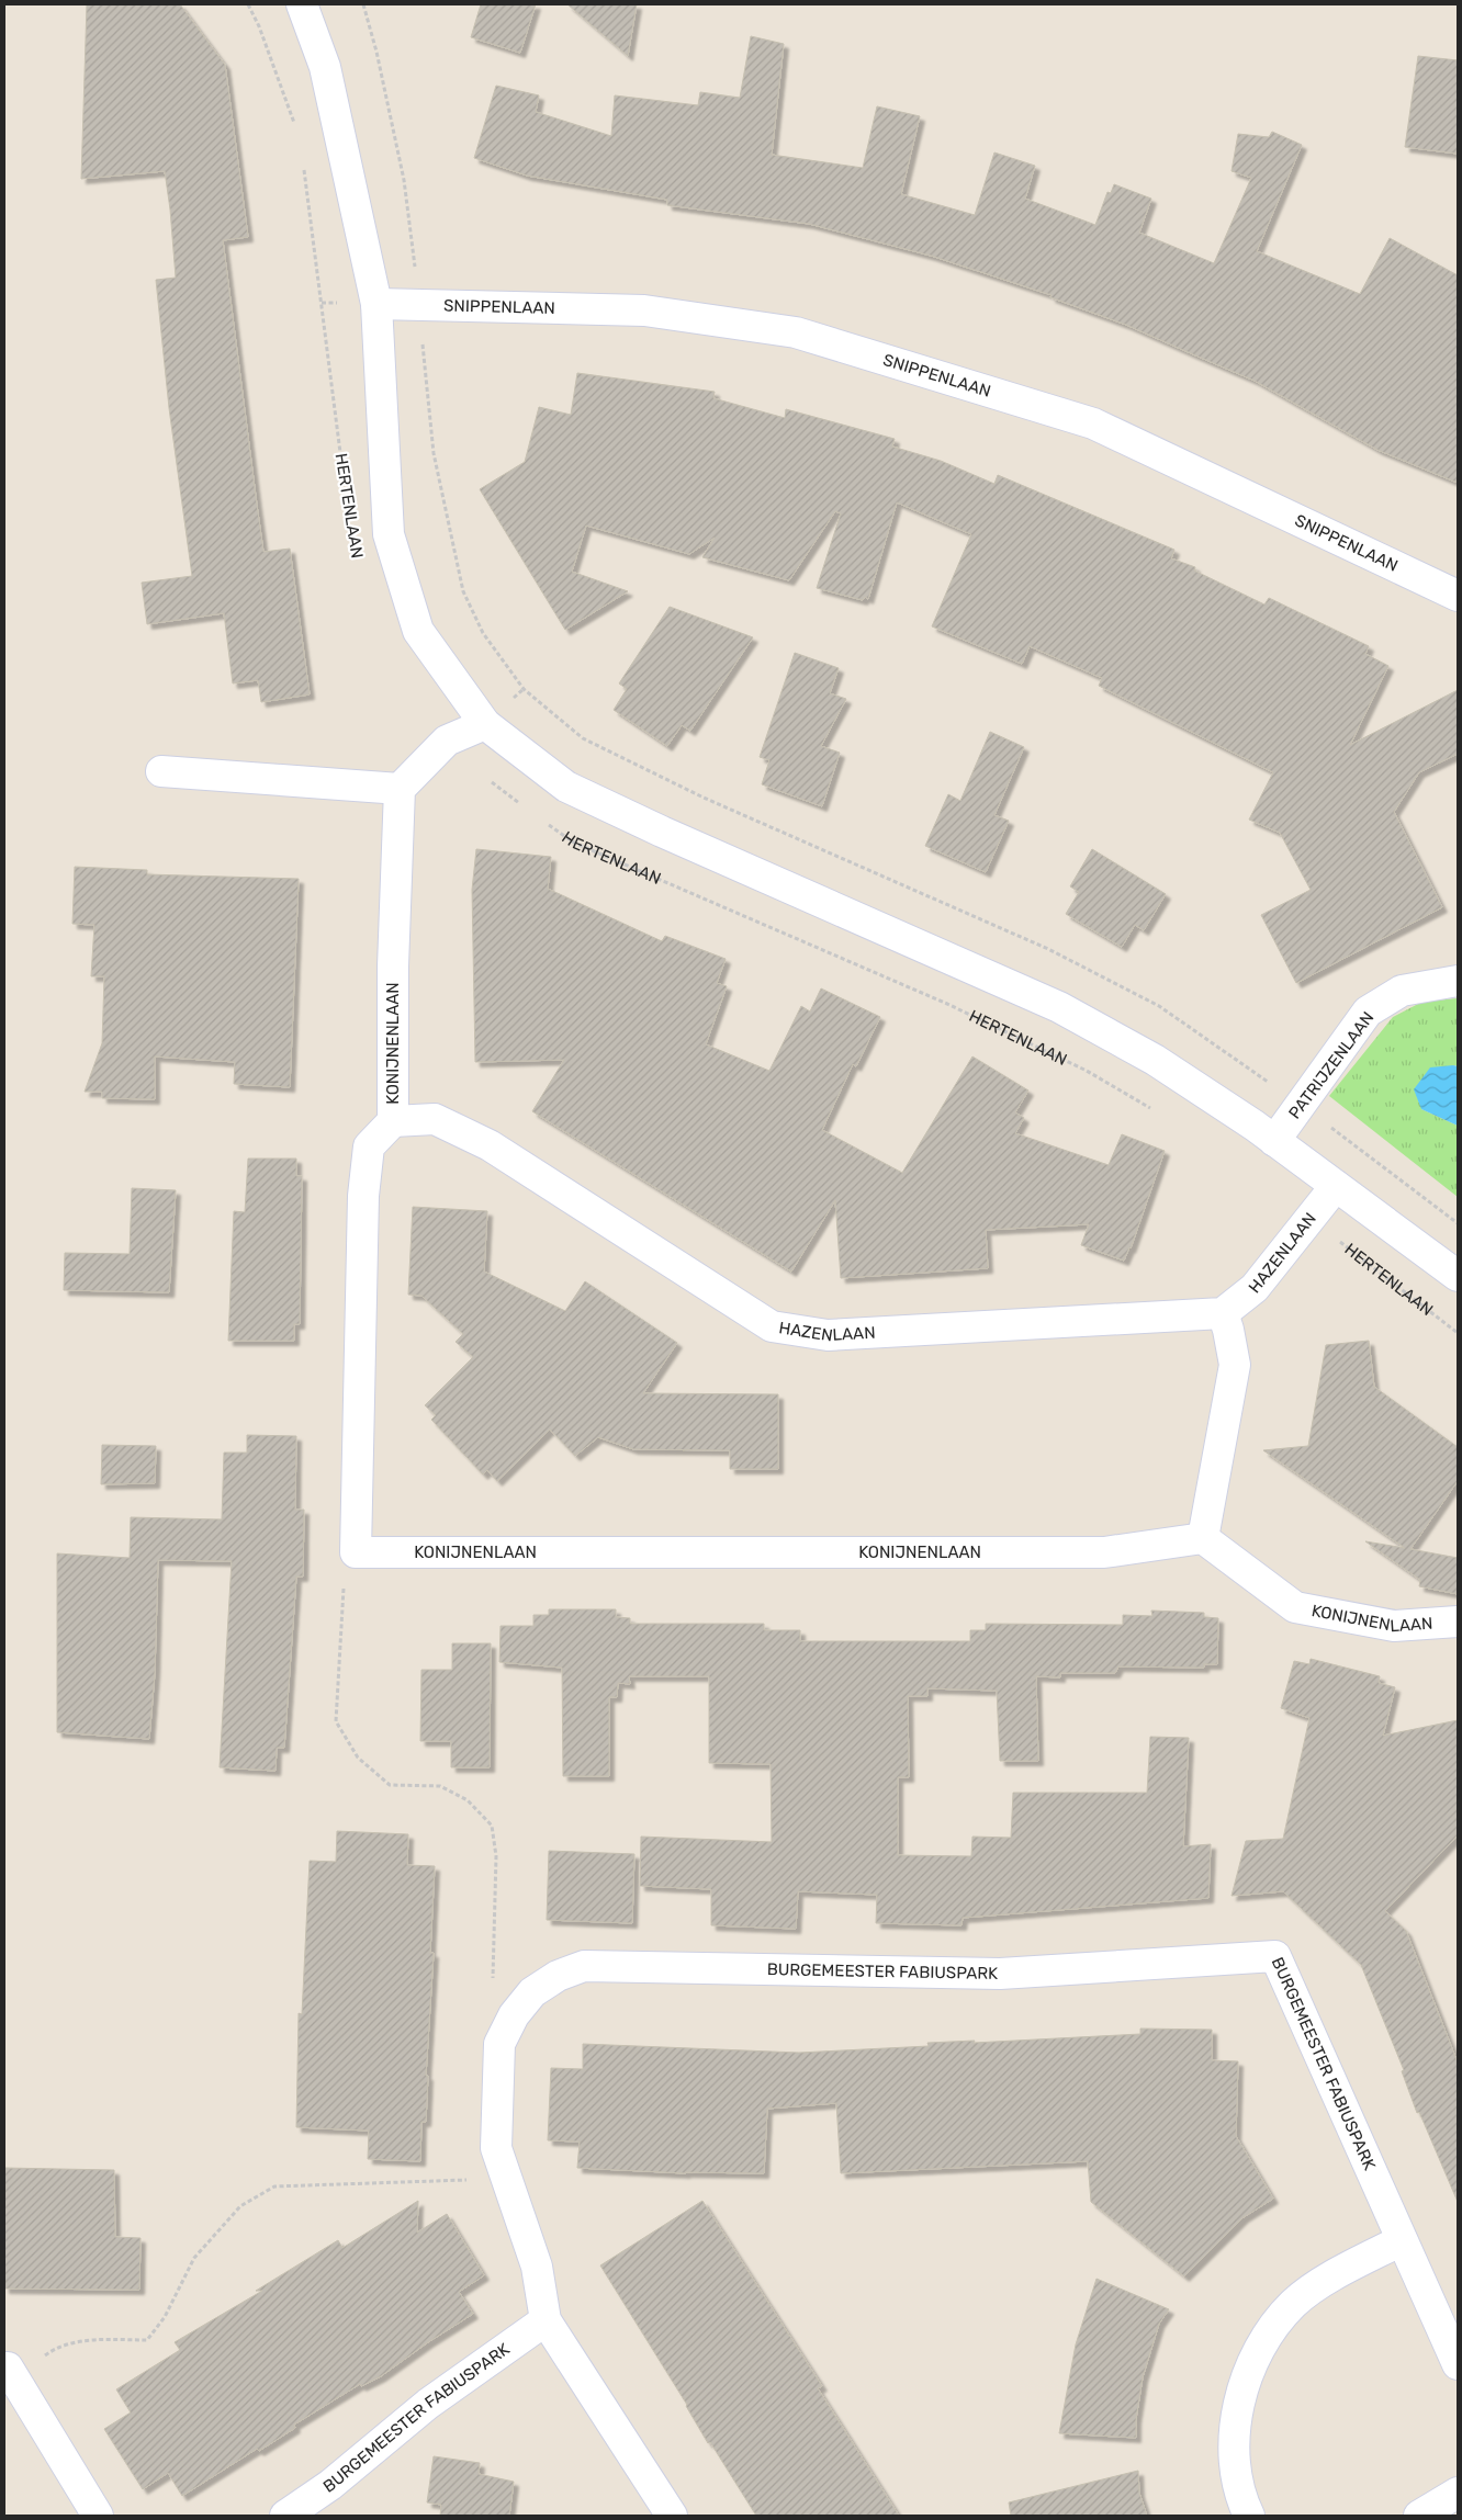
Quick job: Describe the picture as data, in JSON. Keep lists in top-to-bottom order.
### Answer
{
  "streets": {
    "street": [
      "SNIPPENLAAN",
      "HERTENLAAN",
      "KONIJNENLAAN",
      "PATRIJZENLAAN",
      "HAZENLAAN",
      "BURGEMEESTER FABIUSPARK"
    ]
  },
  "crossings": [
    ["SNIPPENLAAN", "HERTENLAAN"],
    ["HERTENLAAN", "PATRIJZENLAAN"],
    ["HERTENLAAN", "HAZENLAAN"],
    ["KONIJNENLAAN", "HAZENLAAN"]
  ]
}
